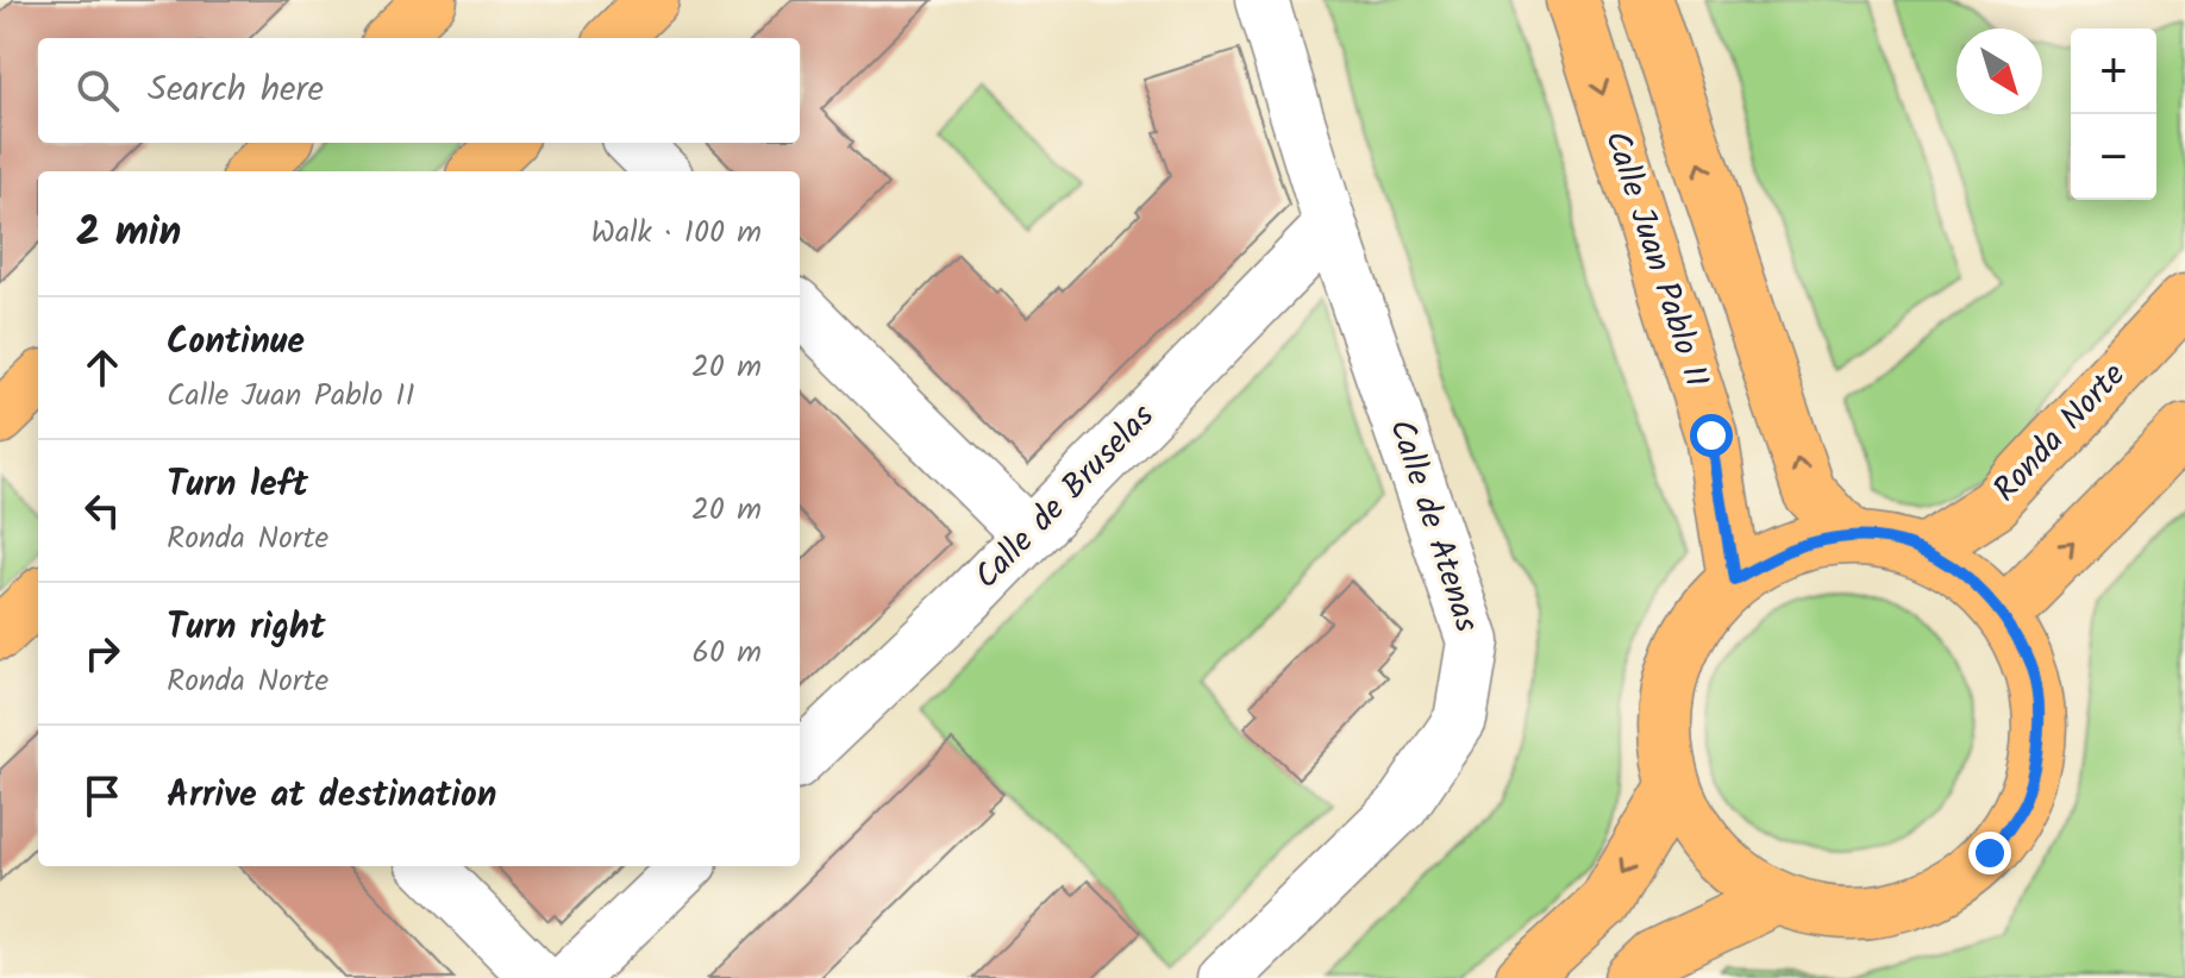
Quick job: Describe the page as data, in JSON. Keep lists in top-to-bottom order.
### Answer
{
  "streets": {
    "main road": ["Calle Juan Pablo II", "Ronda Norte"],
    "street": ["Calle de Bruselas", "Calle de Atenas"]
  },
  "crossings": [
    ["Calle de Bruselas", "Calle de Atenas"]
  ],
  "north": "bottom right",
  "page": {
    "map_buttons": ["+", "−"],
    "search": "Search here",
    "heading": ["2 min", "Walk · 100 m"],
    "list": [
      ["Continue", "Calle Juan Pablo II", "20 m"],
      ["Turn left", "Ronda Norte", "20 m"],
      ["Turn right", "Ronda Norte", "60 m"],
      "Arrive at destination"
    ]
  }
}
